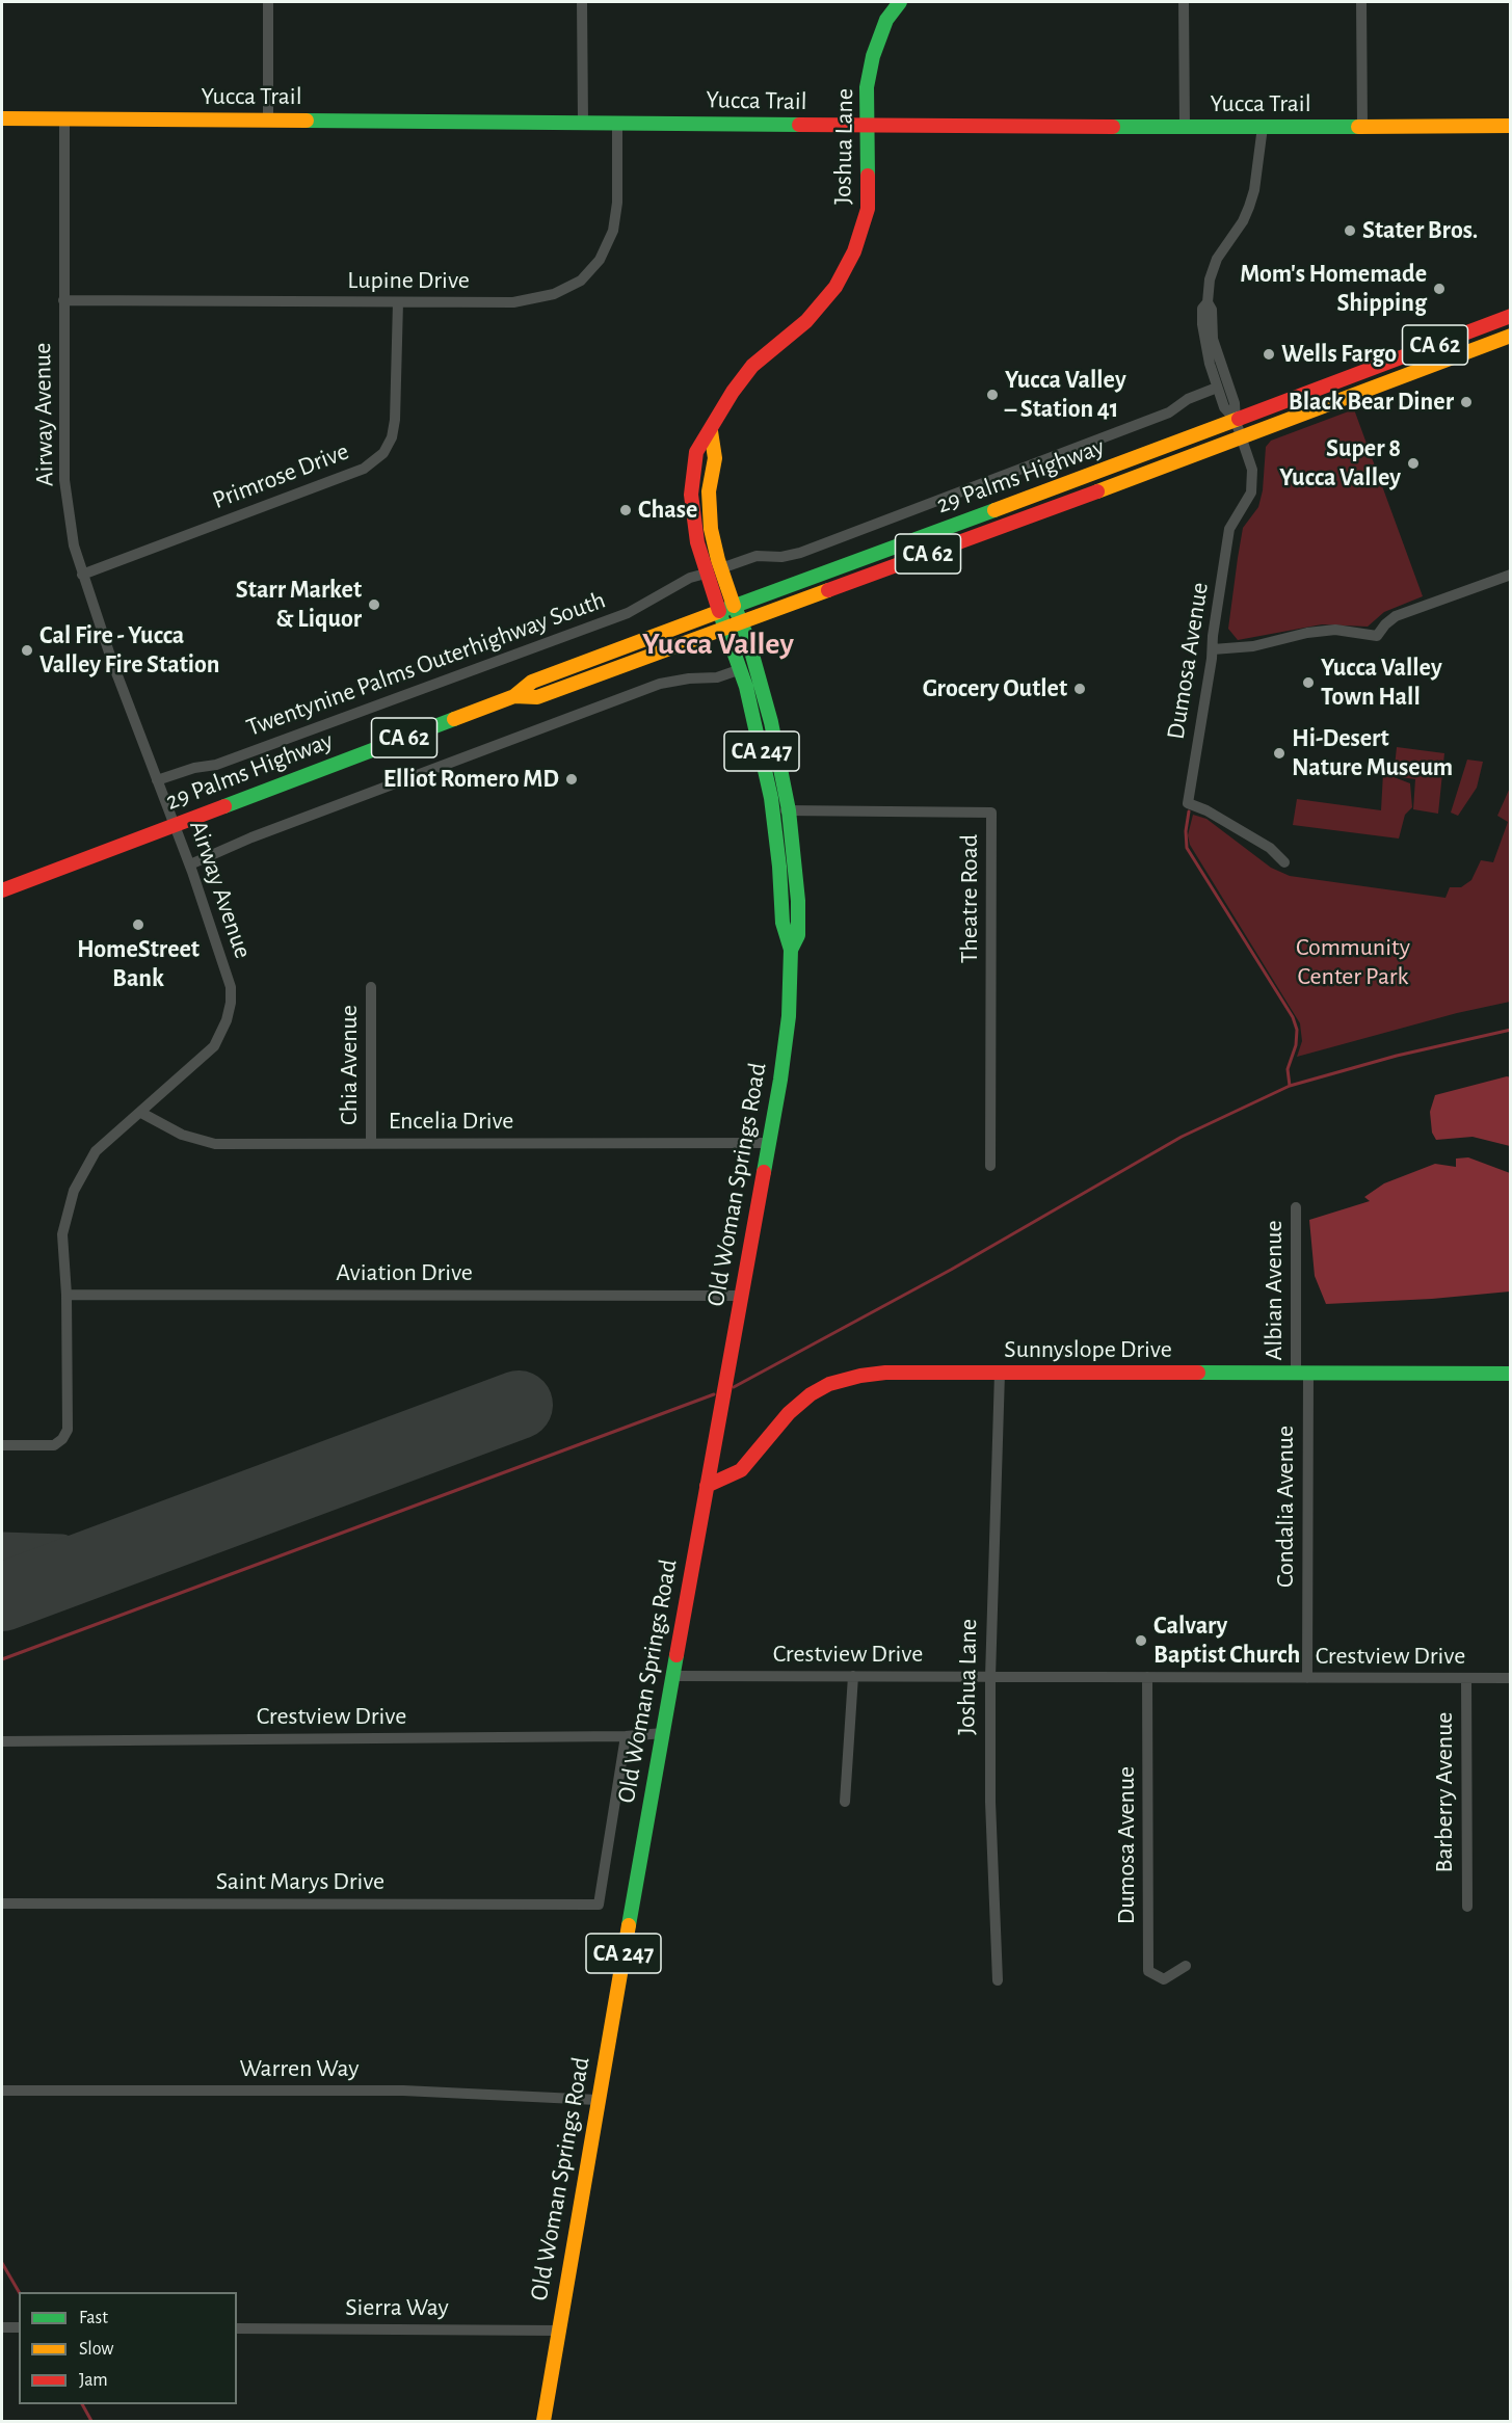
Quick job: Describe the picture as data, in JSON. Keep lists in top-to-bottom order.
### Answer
{
  "streets": {
    "main road": [
      "Yucca Trail",
      "Joshua Lane",
      "CA 62",
      "29 Palms Highway",
      "CA 247",
      "Old Woman Springs Road",
      "Sunnyslope Drive"
    ],
    "street": [
      "Lupine Drive",
      "Airway Avenue",
      "Primrose Drive",
      "Dumosa Avenue",
      "Twentynine Palms Outerhighway South",
      "Theatre Road",
      "Chia Avenue",
      "Encelia Drive",
      "Aviation Drive",
      "Albian Avenue",
      "Condalia Avenue",
      "Crestview Drive",
      "Barberry Avenue",
      "Saint Marys Drive",
      "Warren Way",
      "Sierra Way"
    ]
  },
  "crossings": [
    ["Yucca Trail", "Joshua Lane"],
    ["Yucca Trail", "Lupine Drive"],
    ["Yucca Trail", "Airway Avenue"],
    ["Yucca Trail", "Dumosa Avenue"],
    ["Joshua Lane", "29 Palms Highway"],
    ["Joshua Lane", "Twentynine Palms Outerhighway South"],
    ["Joshua Lane", "Old Woman Springs Road"],
    ["Joshua Lane", "Sunnyslope Drive"],
    ["Joshua Lane", "Crestview Drive"],
    ["Lupine Drive", "Airway Avenue"],
    ["Lupine Drive", "Primrose Drive"],
    ["Airway Avenue", "Primrose Drive"],
    ["Airway Avenue", "29 Palms Highway"],
    ["Airway Avenue", "Twentynine Palms Outerhighway South"],
    ["Airway Avenue", "Encelia Drive"],
    ["Airway Avenue", "Aviation Drive"],
    ["29 Palms Highway", "Dumosa Avenue"],
    ["29 Palms Highway", "Old Woman Springs Road"],
    ["Dumosa Avenue", "Crestview Drive"],
    ["Theatre Road", "Old Woman Springs Road"],
    ["Chia Avenue", "Encelia Drive"],
    ["Encelia Drive", "Old Woman Springs Road"],
    ["Old Woman Springs Road", "Aviation Drive"],
    ["Old Woman Springs Road", "Sunnyslope Drive"],
    ["Old Woman Springs Road", "Crestview Drive"],
    ["Old Woman Springs Road", "Warren Way"],
    ["Old Woman Springs Road", "Sierra Way"],
    ["Albian Avenue", "Sunnyslope Drive"],
    ["Albian Avenue", "Condalia Avenue"],
    ["Sunnyslope Drive", "Condalia Avenue"],
    ["Condalia Avenue", "Crestview Drive"],
    ["Crestview Drive", "Barberry Avenue"],
    ["Crestview Drive", "Saint Marys Drive"]
  ],
  "districts": ["Yucca Valley"],
  "parks": ["Community Center Park"],
  "places": [
    "Stater Bros.",
    "Mom's Homemade Shipping",
    "Wells Fargo",
    "Yucca Valley – Station 41",
    "Black Bear Diner",
    "Super 8 Yucca Valley",
    "Chase",
    "Starr Market & Liquor",
    "Cal Fire - Yucca Valley Fire Station",
    "Yucca Valley Town Hall",
    "Grocery Outlet",
    "Hi-Desert Nature Museum",
    "Elliot Romero MD",
    "HomeStreet Bank",
    "Calvary Baptist Church"
  ],
  "legend": ["Fast", "Slow", "Jam"]
}
